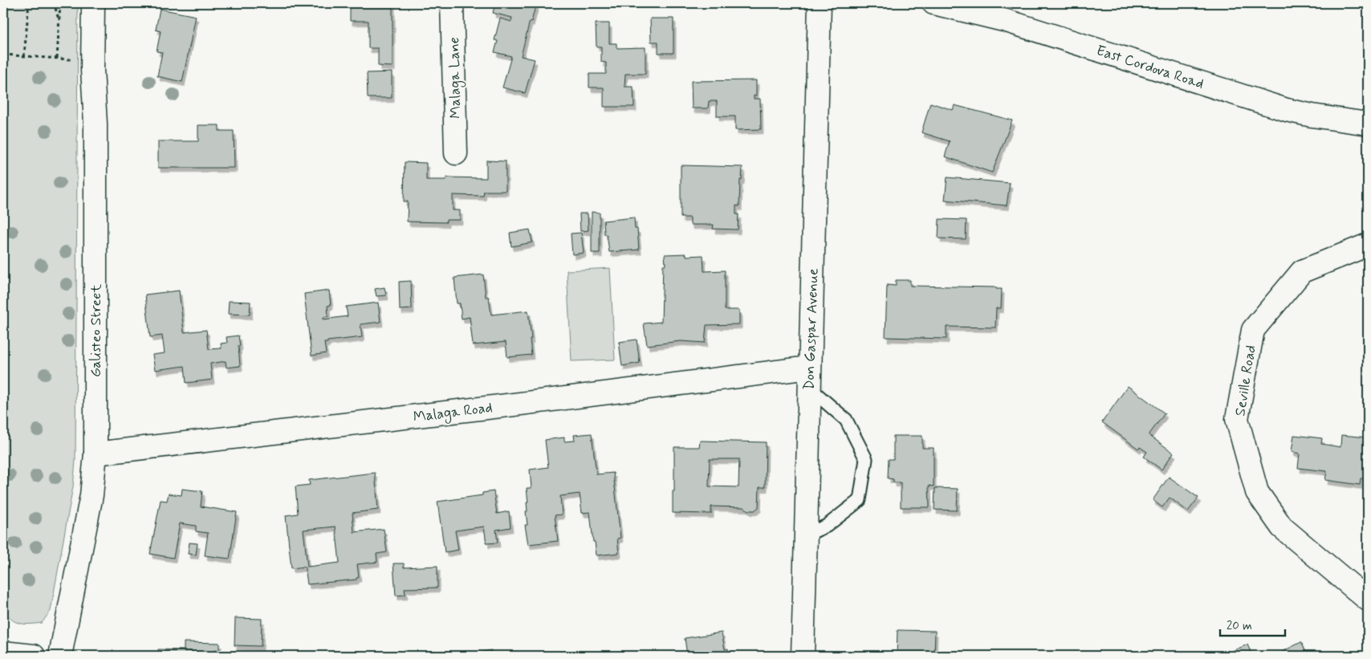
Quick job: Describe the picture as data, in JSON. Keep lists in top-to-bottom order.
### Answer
{
  "streets": {
    "street": [
      "East Cordova Road",
      "Malaga Lane",
      "Don Gaspar Avenue",
      "Galisteo Street",
      "Seville Road",
      "Malaga Road"
    ]
  },
  "crossings": [
    ["Don Gaspar Avenue", "Malaga Road"],
    ["Galisteo Street", "Malaga Road"]
  ],
  "scale_bar": "20 m"
}
